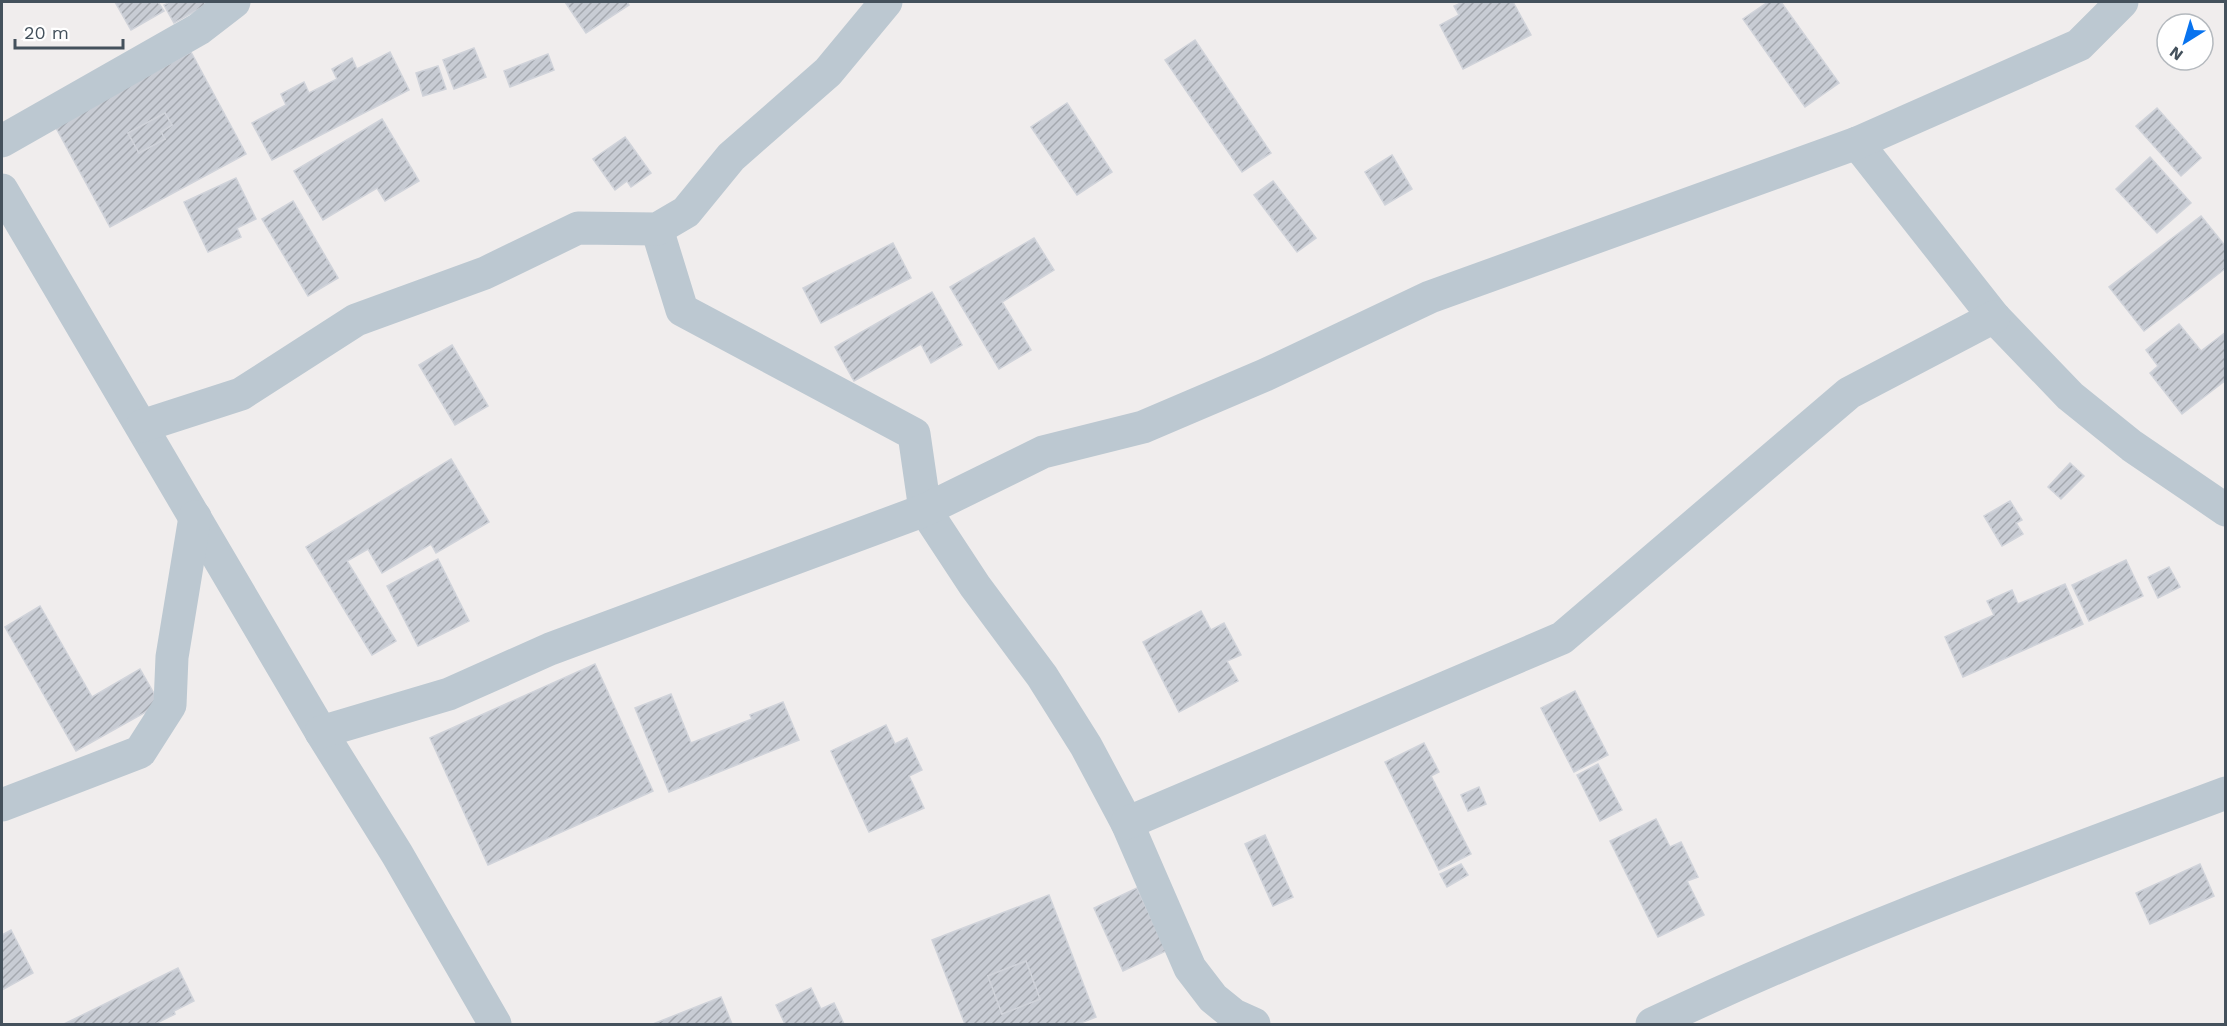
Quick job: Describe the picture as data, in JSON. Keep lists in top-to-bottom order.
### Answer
{
  "scale_bar": "20 m",
  "north": "bottom left"
}
